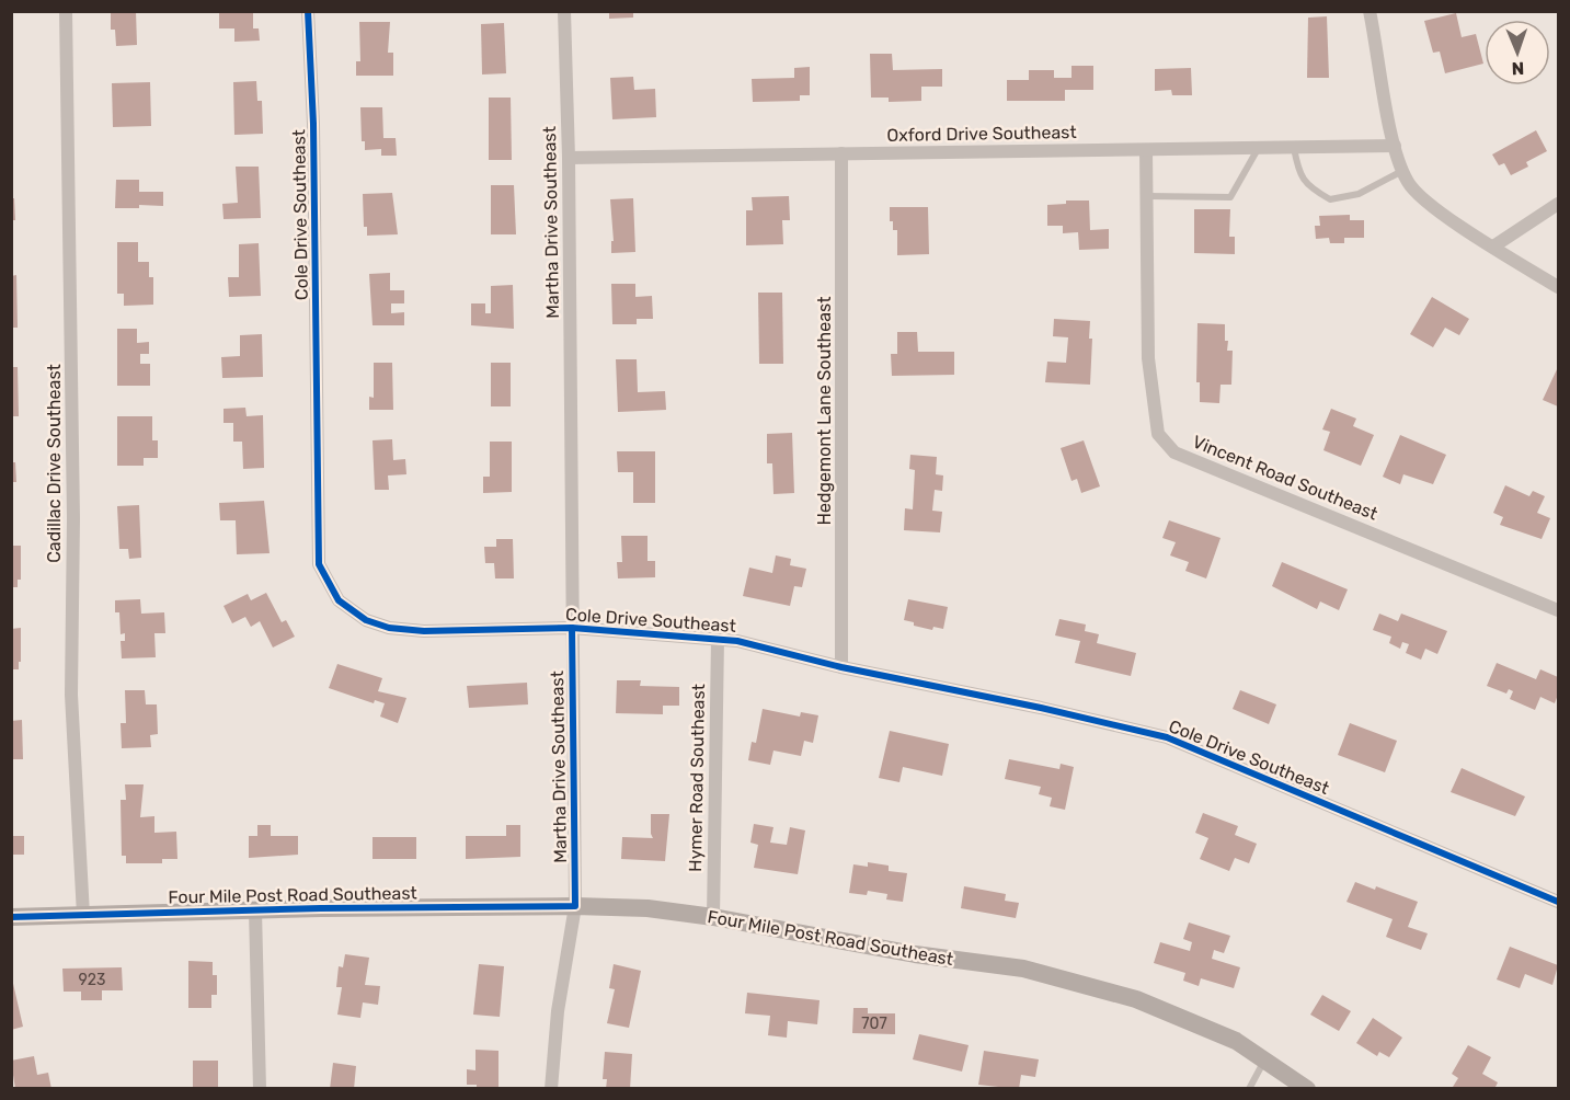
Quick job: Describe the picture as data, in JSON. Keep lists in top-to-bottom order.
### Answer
{
  "streets": {
    "main road": ["Four Mile Post Road Southeast"],
    "street": [
      "Oxford Drive Southeast",
      "Cole Drive Southeast",
      "Martha Drive Southeast",
      "Hedgemont Lane Southeast",
      "Cadillac Drive Southeast",
      "Vincent Road Southeast",
      "Hymer Road Southeast"
    ]
  },
  "crossings": [
    ["Oxford Drive Southeast", "Martha Drive Southeast"],
    ["Oxford Drive Southeast", "Hedgemont Lane Southeast"],
    ["Oxford Drive Southeast", "Vincent Road Southeast"],
    ["Cole Drive Southeast", "Martha Drive Southeast"],
    ["Cole Drive Southeast", "Hedgemont Lane Southeast"],
    ["Cole Drive Southeast", "Hymer Road Southeast"],
    ["Martha Drive Southeast", "Four Mile Post Road Southeast"],
    ["Cadillac Drive Southeast", "Four Mile Post Road Southeast"],
    ["Hymer Road Southeast", "Four Mile Post Road Southeast"]
  ],
  "house_numbers": ["923", "707"],
  "north": "bottom"
}
